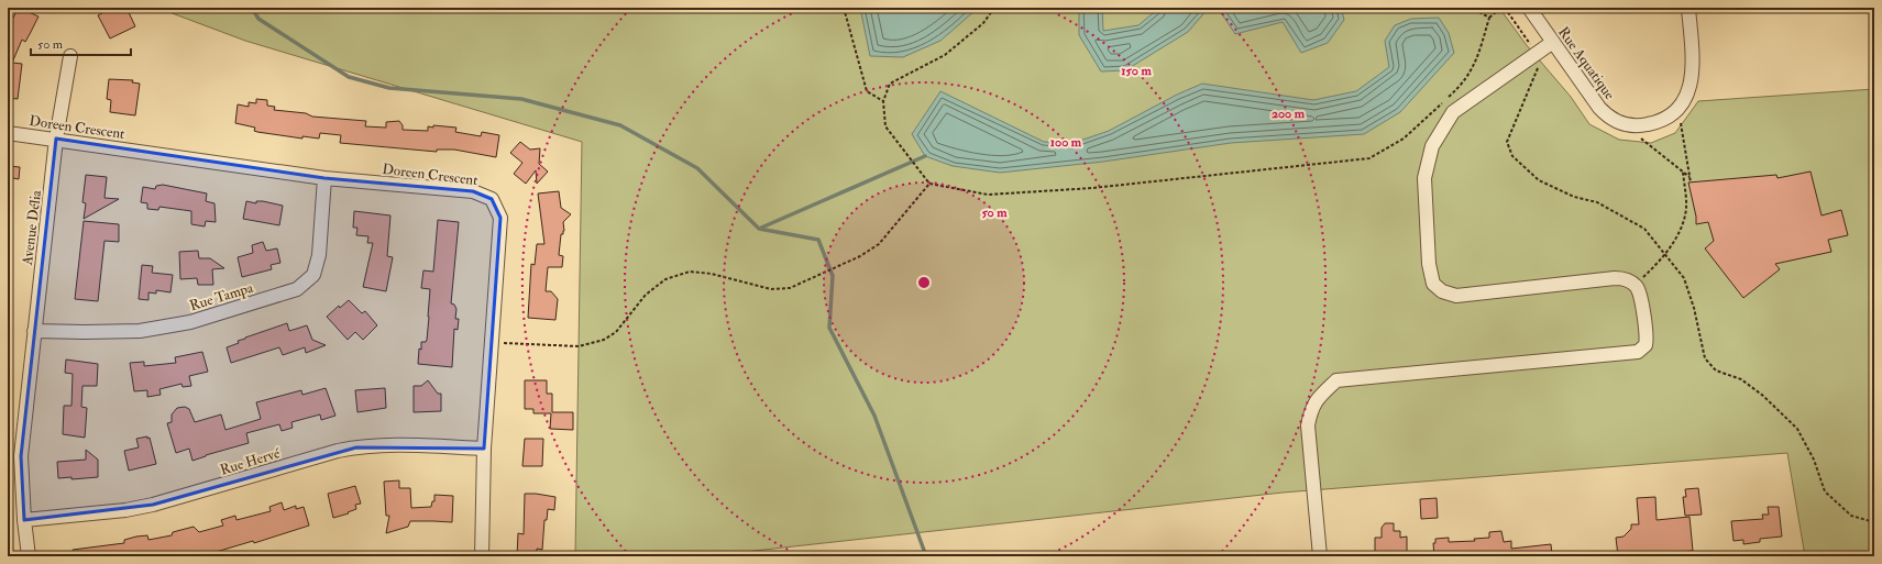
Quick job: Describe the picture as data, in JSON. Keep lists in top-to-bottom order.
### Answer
{
  "streets": {
    "street": [
      "Rue Aquatique",
      "Doreen Crescent",
      "Avenue Délia",
      "Rue Tampa",
      "Rue Hervé"
    ]
  },
  "crossings": [
    ["Doreen Crescent", "Avenue Délia"],
    ["Doreen Crescent", "Rue Tampa"],
    ["Doreen Crescent", "Rue Hervé"],
    ["Avenue Délia", "Rue Tampa"],
    ["Avenue Délia", "Rue Hervé"]
  ],
  "scale_bar": "50 m",
  "rings": [
    "150 m",
    "200 m",
    "100 m",
    "50 m"
  ]
}
